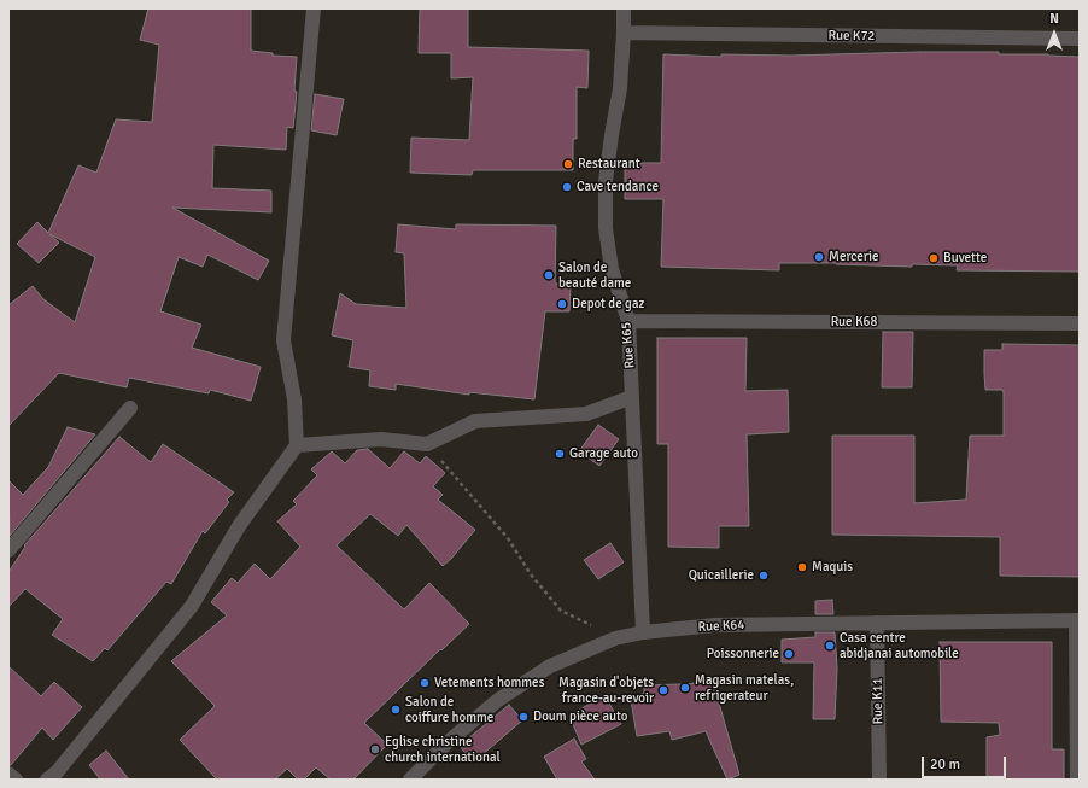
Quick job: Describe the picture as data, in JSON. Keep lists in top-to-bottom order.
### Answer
{
  "streets": {
    "street": [
      "Rue K72",
      "Rue K68",
      "Rue K65",
      "Rue K64",
      "Rue K11"
    ]
  },
  "crossings": [
    ["Rue K72", "Rue K65"],
    ["Rue K68", "Rue K65"],
    ["Rue K65", "Rue K64"],
    ["Rue K64", "Rue K11"]
  ],
  "places": [
    "Restaurant",
    "Cave tendance",
    "Mercerie",
    "Buvette",
    "Salon de beauté dame",
    "Depot de gaz",
    "Garage auto",
    "Maquis",
    "Quicaillerie",
    "Casa centre abidjanai automobile",
    "Poissonnerie",
    "Vetements hommes",
    "Magasin matelas, refrigerateur",
    "Magasin d'objets france-au-revoir",
    "Salon de coiffure homme",
    "Doum pièce auto",
    "Eglise christine church international"
  ],
  "scale_bar": "20 m",
  "north": "top"
}
